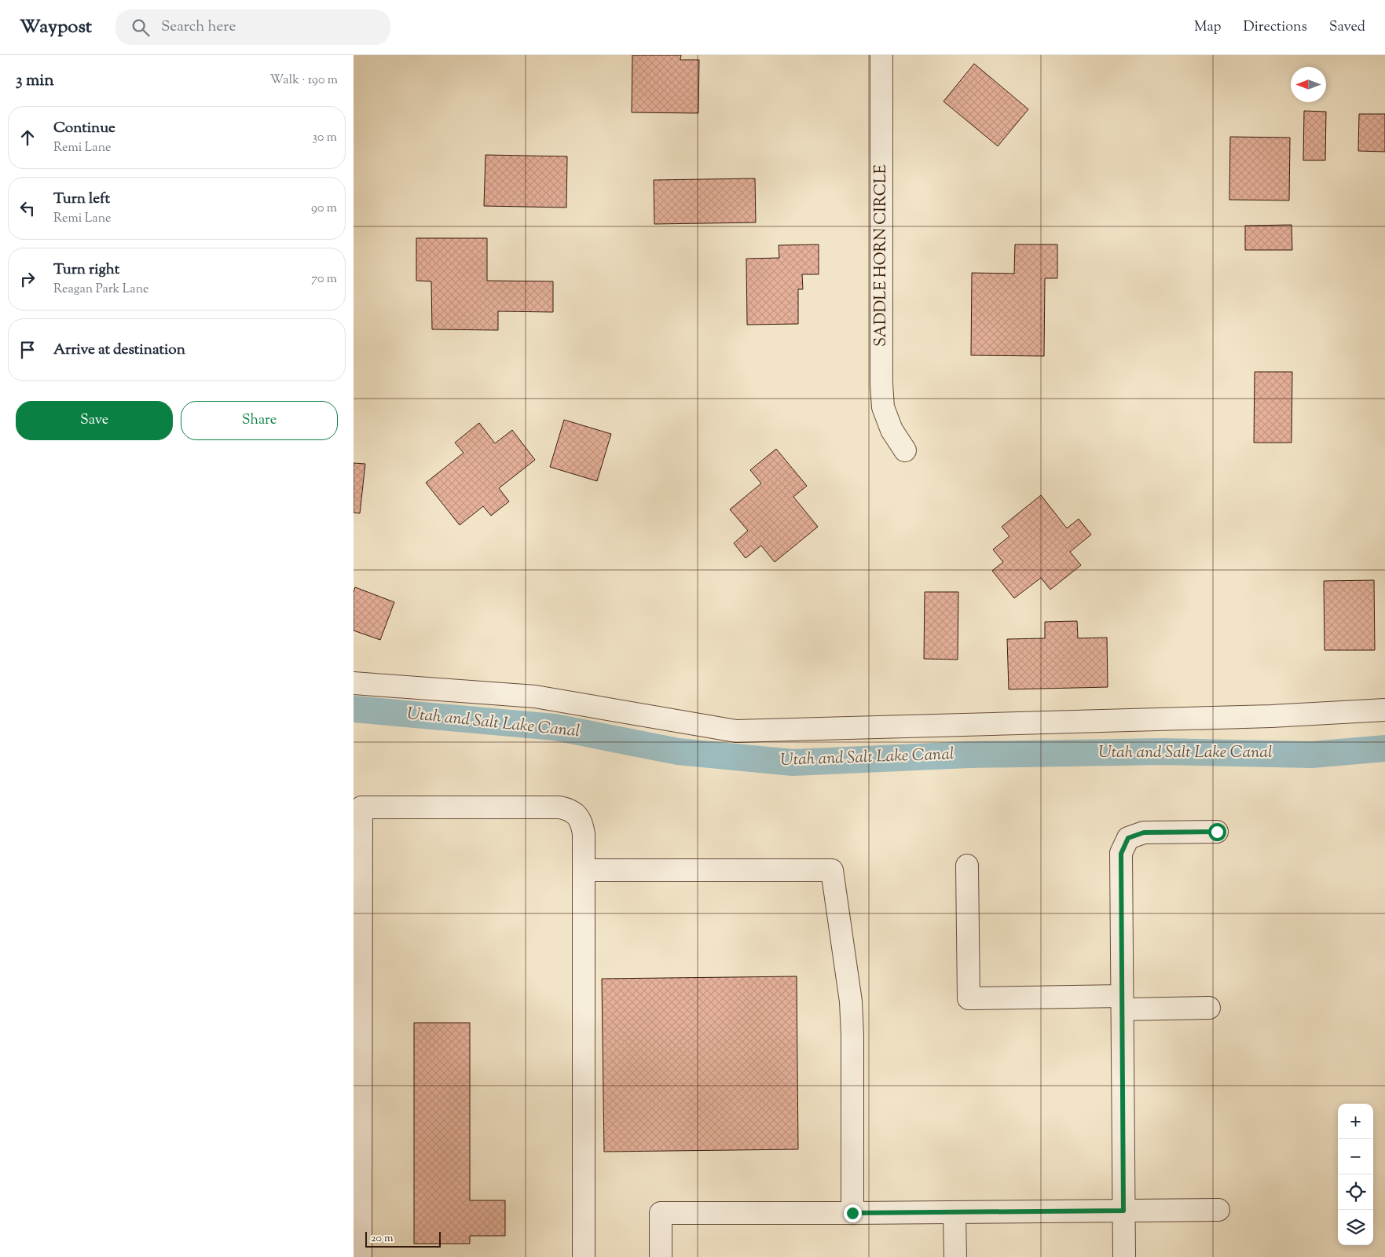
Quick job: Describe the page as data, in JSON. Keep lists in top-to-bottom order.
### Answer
{
  "streets": {
    "street": ["SADDLE HORN CIRCLE"]
  },
  "water": ["Utah and Salt Lake Canal"],
  "scale_bar": "20 m",
  "north": "left",
  "page": {
    "header": "Waypost",
    "search": "Search here",
    "nav": ["Map", "Directions", "Saved"],
    "heading": ["3 min", "Walk · 190 m"],
    "list": [
      ["Continue", "Remi Lane", "30 m"],
      ["Turn left", "Remi Lane", "90 m"],
      ["Turn right", "Reagan Park Lane", "70 m"],
      "Arrive at destination"
    ],
    "buttons": ["Save", "Share"],
    "map_buttons": ["+", "−"],
    "scale": "20 m"
  }
}
